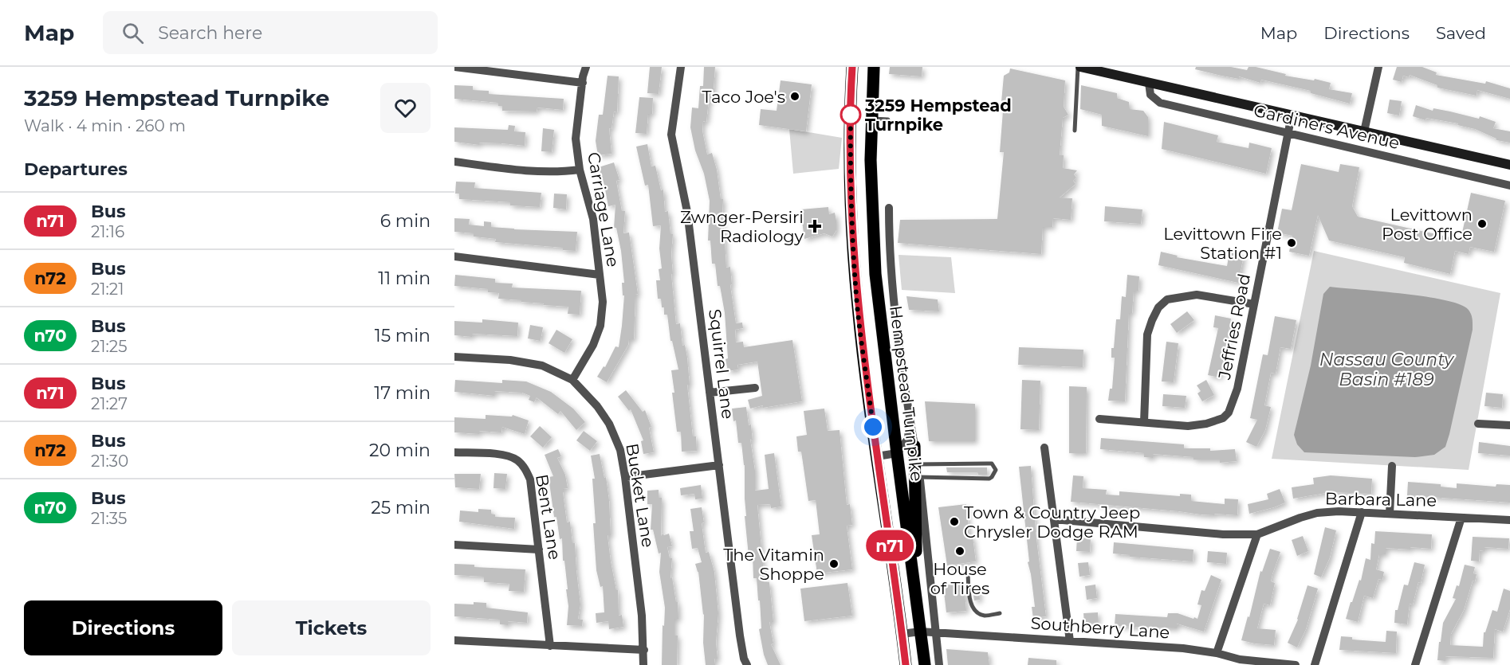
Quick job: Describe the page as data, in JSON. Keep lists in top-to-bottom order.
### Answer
{
  "streets": {
    "main road": ["Gardiners Avenue", "Hempstead Turnpike"],
    "street": [
      "Carriage Lane",
      "Jeffries Road",
      "Squirrel Lane",
      "Bucket Lane",
      "Barbara Lane",
      "Bent Lane",
      "Southberry Lane"
    ]
  },
  "crossings": [
    ["Gardiners Avenue", "Jeffries Road"],
    ["Carriage Lane", "Bucket Lane"],
    ["Hempstead Turnpike", "Southberry Lane"]
  ],
  "water": ["Nassau County Basin #189"],
  "places": {
    "other": [
      "Taco Joe's",
      "3259 Hempstead Turnpike",
      "Levittown Post Office",
      "Levittown Fire Station #1",
      "Town & Country Jeep Chrysler Dodge RAM",
      "House of Tires",
      "The Vitamin Shoppe"
    ],
    "health": ["Zwnger-Persiri Radiology"]
  },
  "lines": ["bus line n71"],
  "page": {
    "header": "Map",
    "search": "Search here",
    "nav": ["Map", "Directions", "Saved"],
    "heading": [
      ["3259 Hempstead Turnpike", "Walk · 4 min · 260 m"],
      "Departures"
    ],
    "on_map": "n71",
    "list": [
      {
        "mark": "n71",
        "name": "Bus",
        "note": "21:16",
        "value": "6 min"
      },
      {
        "mark": "n72",
        "name": "Bus",
        "note": "21:21",
        "value": "11 min"
      },
      {
        "mark": "n70",
        "name": "Bus",
        "note": "21:25",
        "value": "15 min"
      },
      {
        "mark": "n71",
        "name": "Bus",
        "note": "21:27",
        "value": "17 min"
      },
      {
        "mark": "n72",
        "name": "Bus",
        "note": "21:30",
        "value": "20 min"
      },
      {
        "mark": "n70",
        "name": "Bus",
        "note": "21:35",
        "value": "25 min"
      }
    ],
    "buttons": ["Directions", "Tickets"]
  }
}
